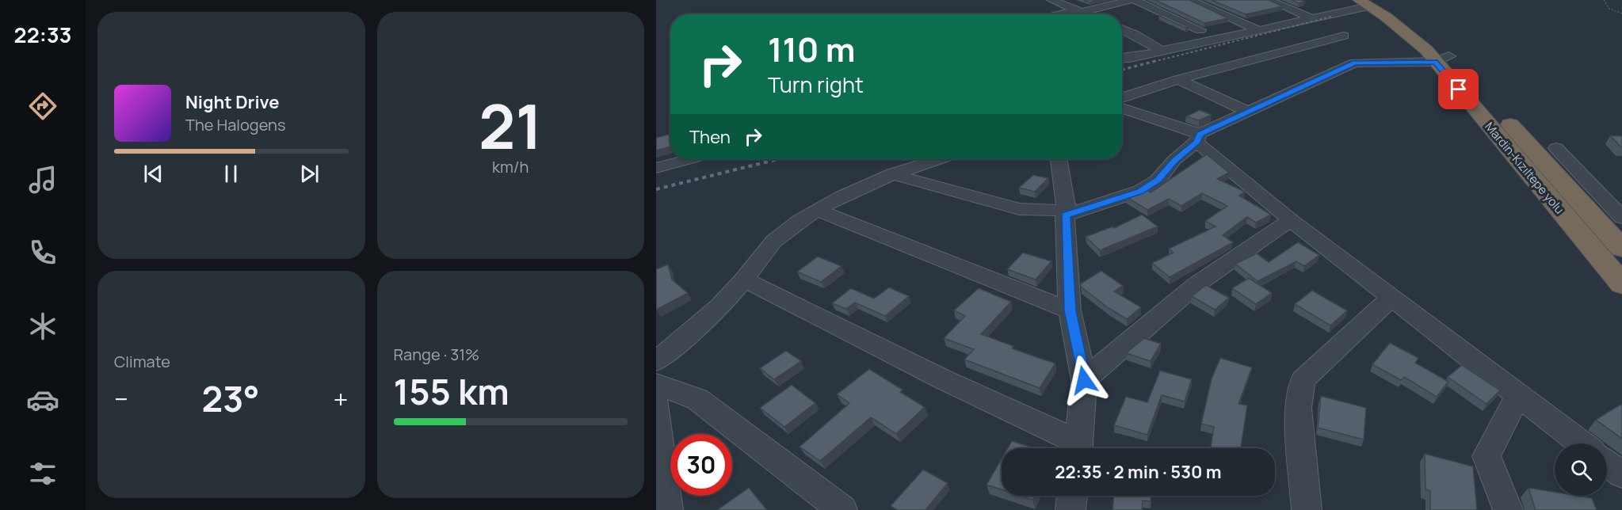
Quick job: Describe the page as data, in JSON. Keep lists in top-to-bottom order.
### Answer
{
  "streets": {
    "highway": ["Mardin-Kızıltepe yolu"]
  },
  "page": {
    "tabs": "22:33",
    "tile": [
      ["21", "km/h"],
      "Climate",
      ["Range · 31%", "155 km"]
    ],
    "turn": ["110 m", "Turn right"],
    "song": ["Night Drive", "The Halogens"],
    "then": "Then",
    "heat": ["−", "23°", "+"],
    "limit": "30",
    "trip": "22:35 · 2 min · 530 m"
  }
}
